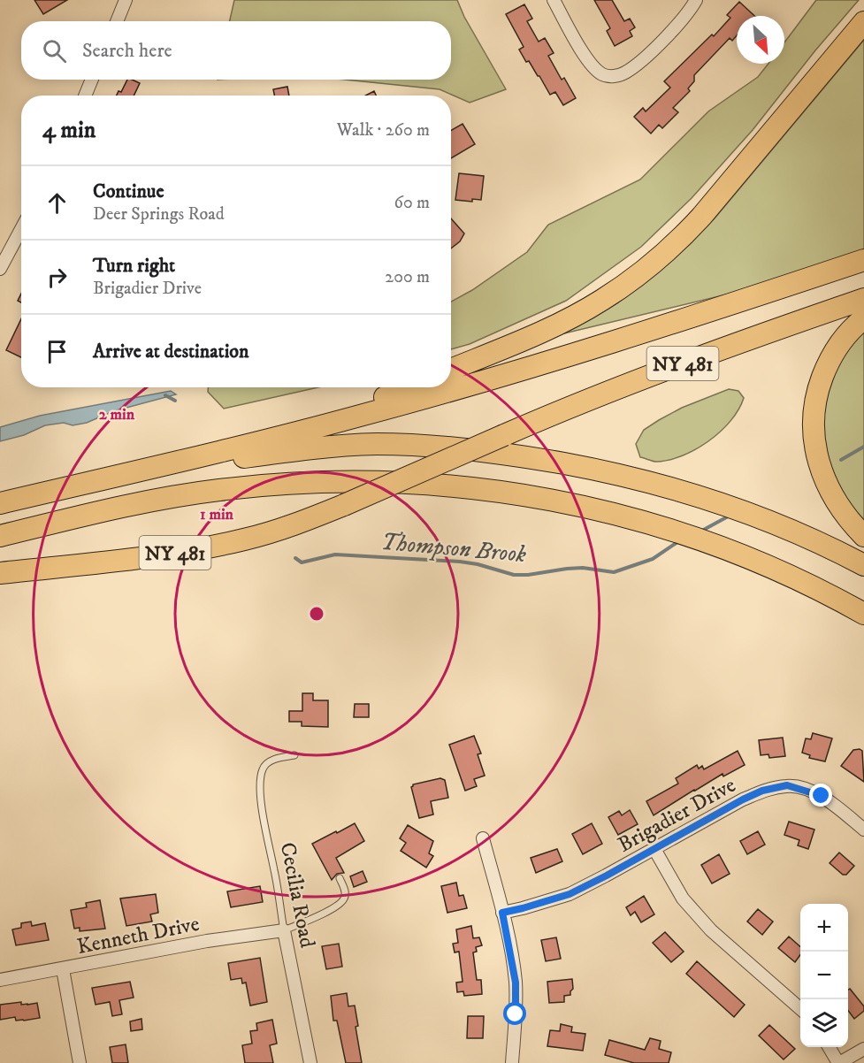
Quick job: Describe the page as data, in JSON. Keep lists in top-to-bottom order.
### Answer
{
  "streets": {
    "highway": ["NY 481"],
    "street": ["Brigadier Drive", "Cecilia Road", "Kenneth Drive"]
  },
  "crossings": [
    ["Cecilia Road", "Kenneth Drive"]
  ],
  "water": ["Thompson Brook"],
  "north": "bottom right",
  "page": {
    "search": "Search here",
    "heading": ["4 min", "Walk · 260 m"],
    "list": [
      ["Continue", "Deer Springs Road", "60 m"],
      ["Turn right", "Brigadier Drive", "200 m"],
      "Arrive at destination"
    ],
    "map_buttons": ["+", "−"]
  },
  "rings": ["2 min", "1 min"]
}
